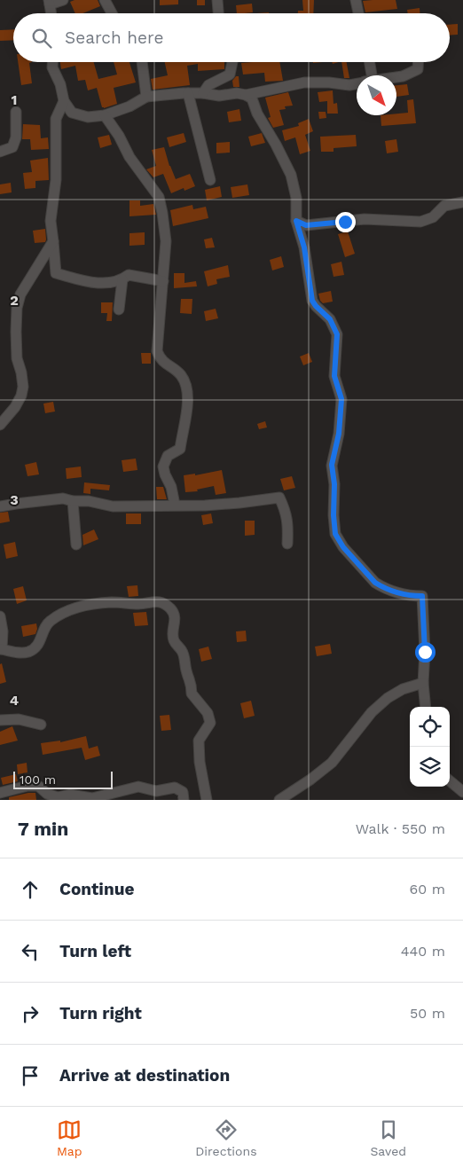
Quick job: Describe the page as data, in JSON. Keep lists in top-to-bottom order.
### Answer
{
  "scale_bar": "100 m",
  "north": "bottom right",
  "page": {
    "search": "Search here",
    "scale": "100 m",
    "heading": ["7 min", "Walk · 550 m"],
    "list": [
      ["Continue", "60 m"],
      ["Turn left", "440 m"],
      ["Turn right", "50 m"],
      "Arrive at destination"
    ],
    "nav": ["Map", "Directions", "Saved"]
  },
  "grid": {
    "rows": [
      "1",
      "2",
      "3",
      "4"
    ]
  }
}
